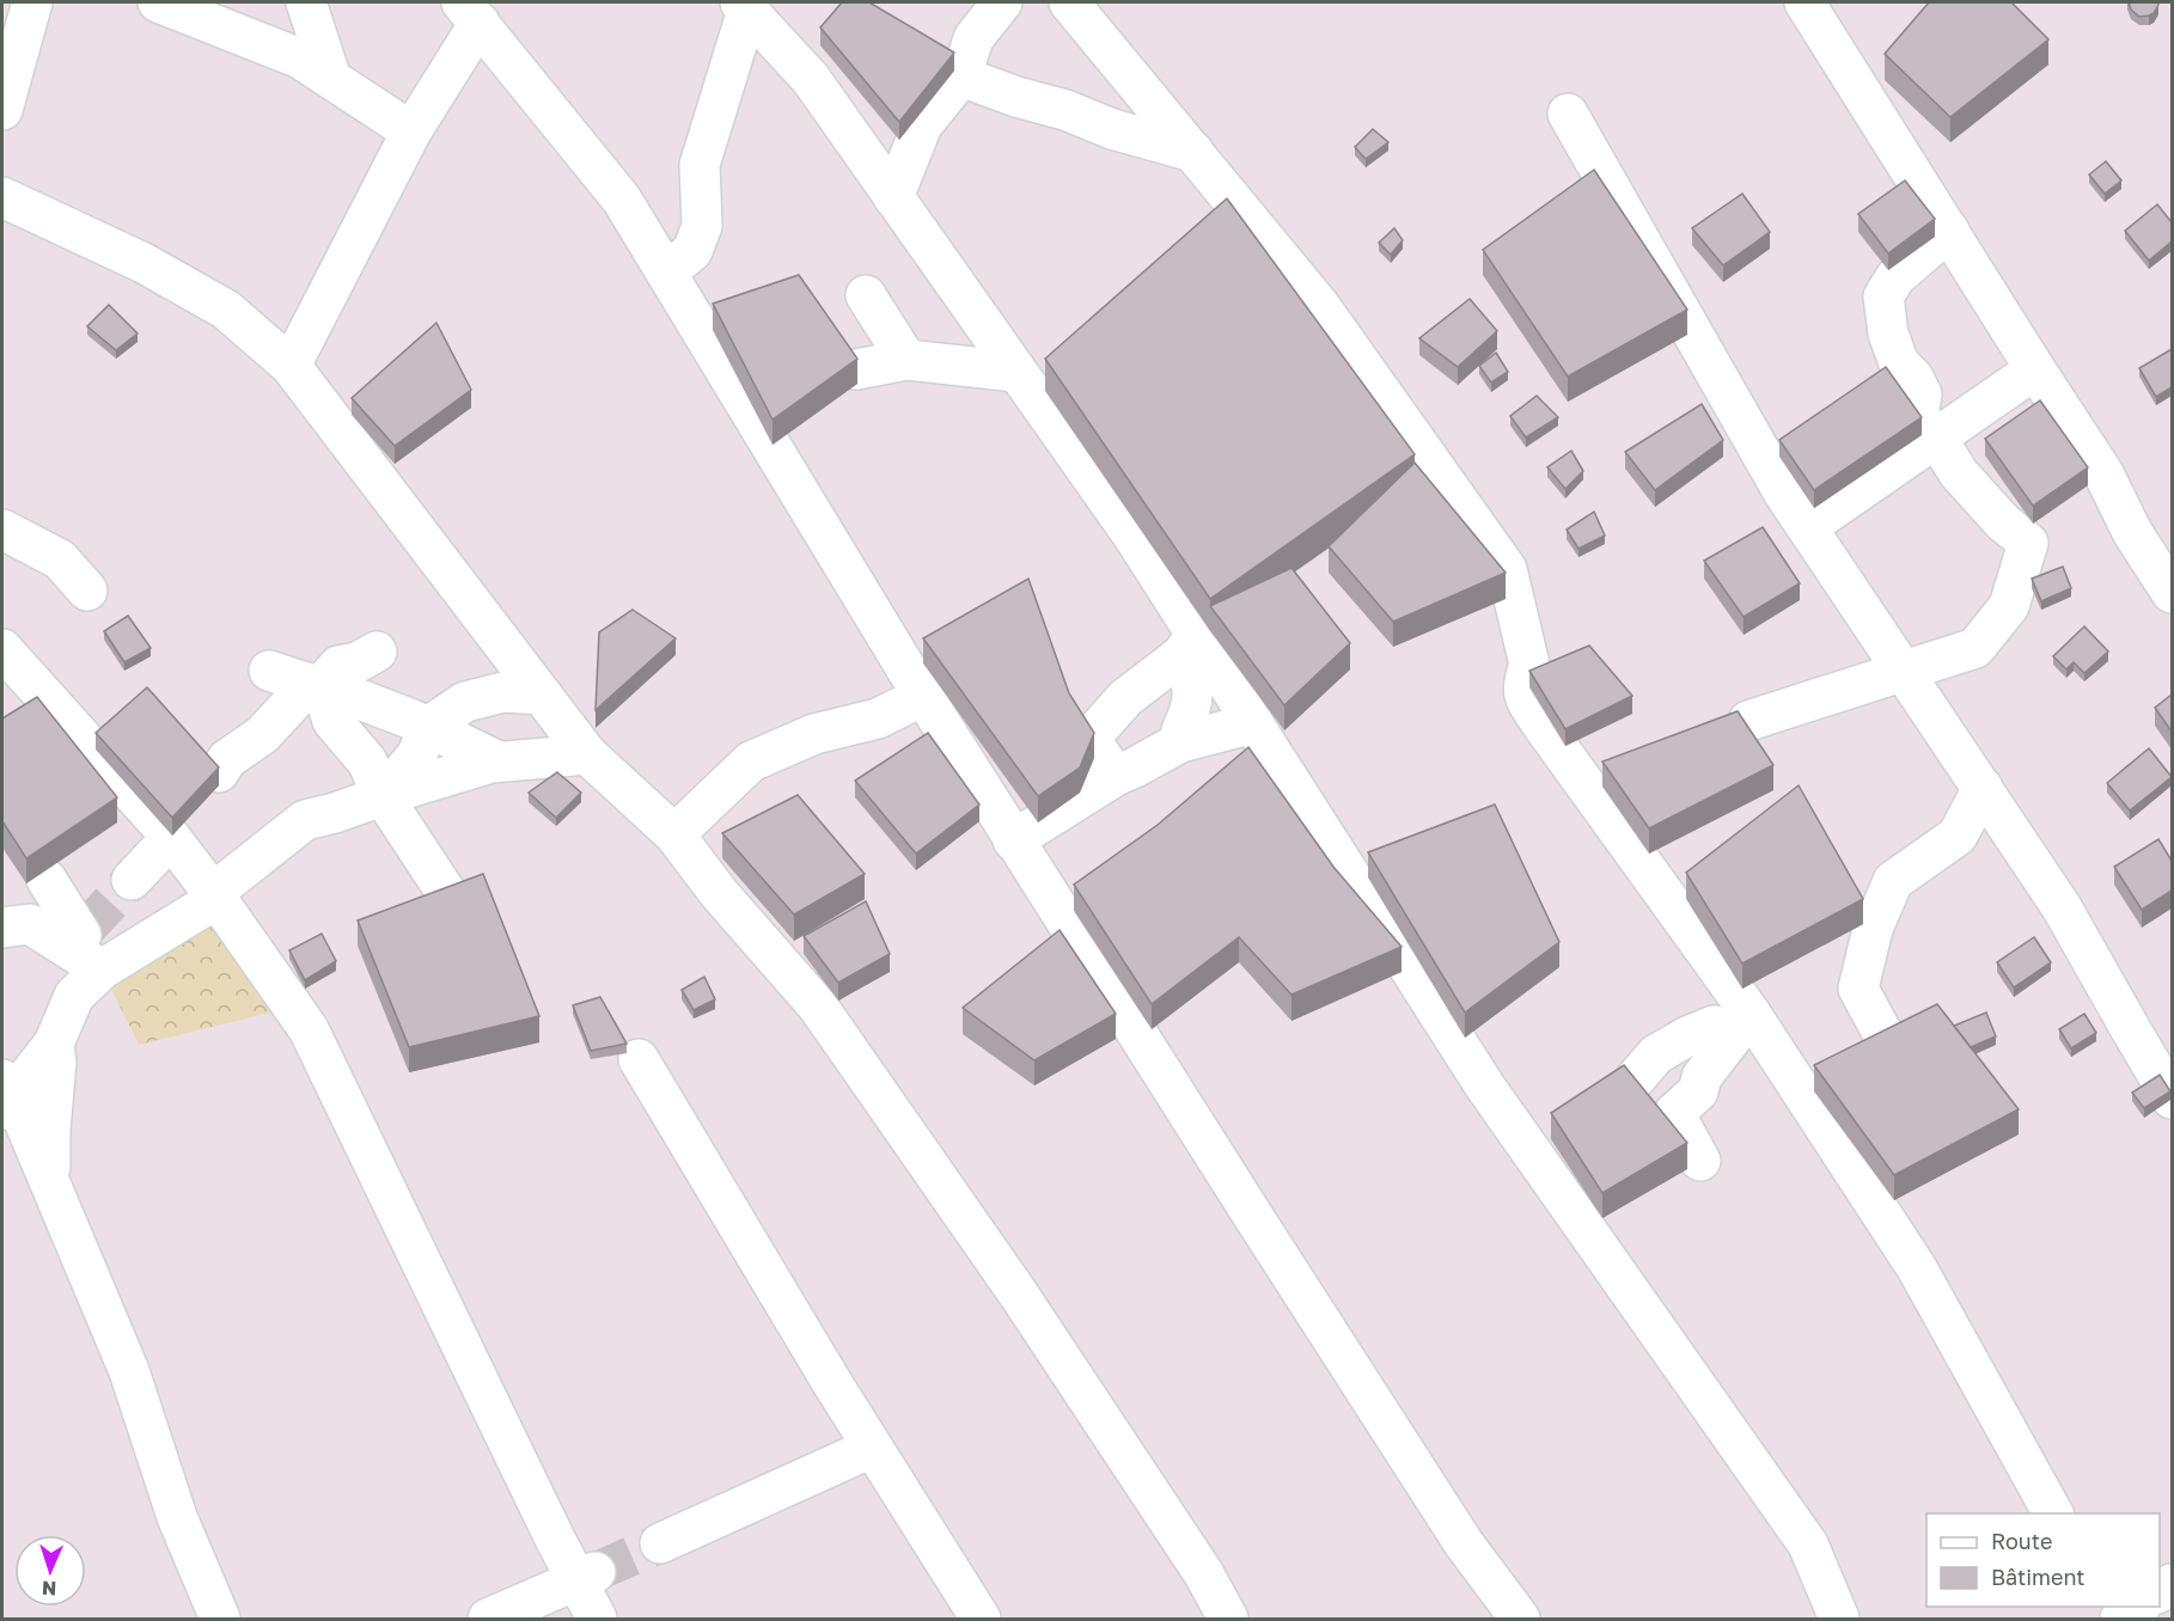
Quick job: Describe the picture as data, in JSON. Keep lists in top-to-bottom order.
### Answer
{
  "legend": ["Route", "Bâtiment"],
  "north": "bottom"
}
